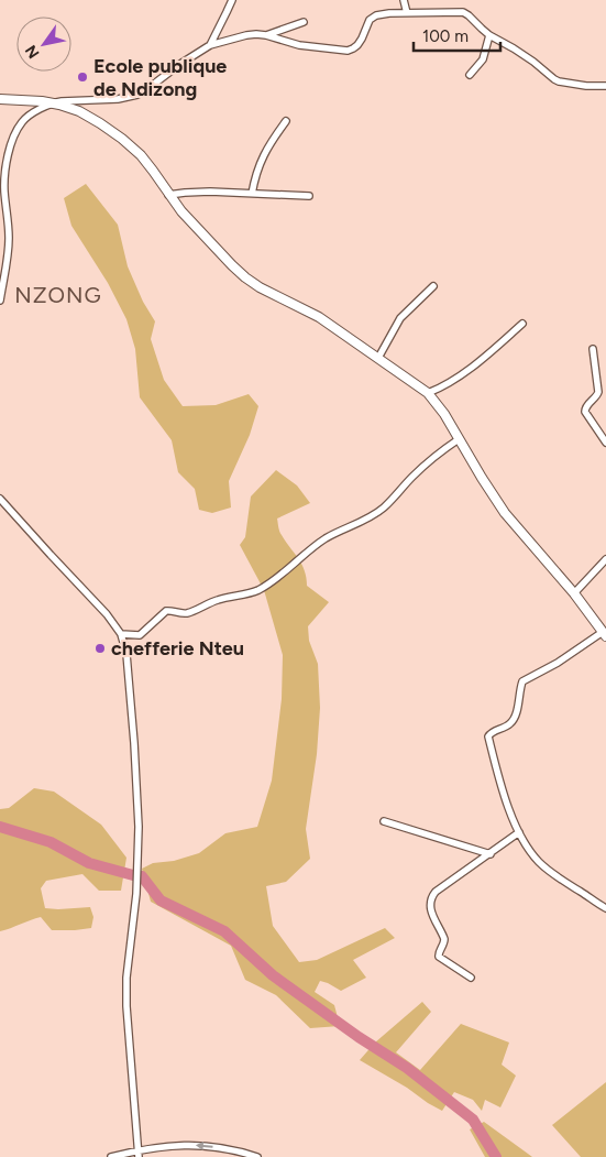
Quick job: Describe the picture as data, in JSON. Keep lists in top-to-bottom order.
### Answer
{
  "districts": ["NZONG"],
  "places": ["Ecole publique de Ndizong", "chefferie Nteu"],
  "scale_bar": "100 m",
  "north": "bottom left"
}
